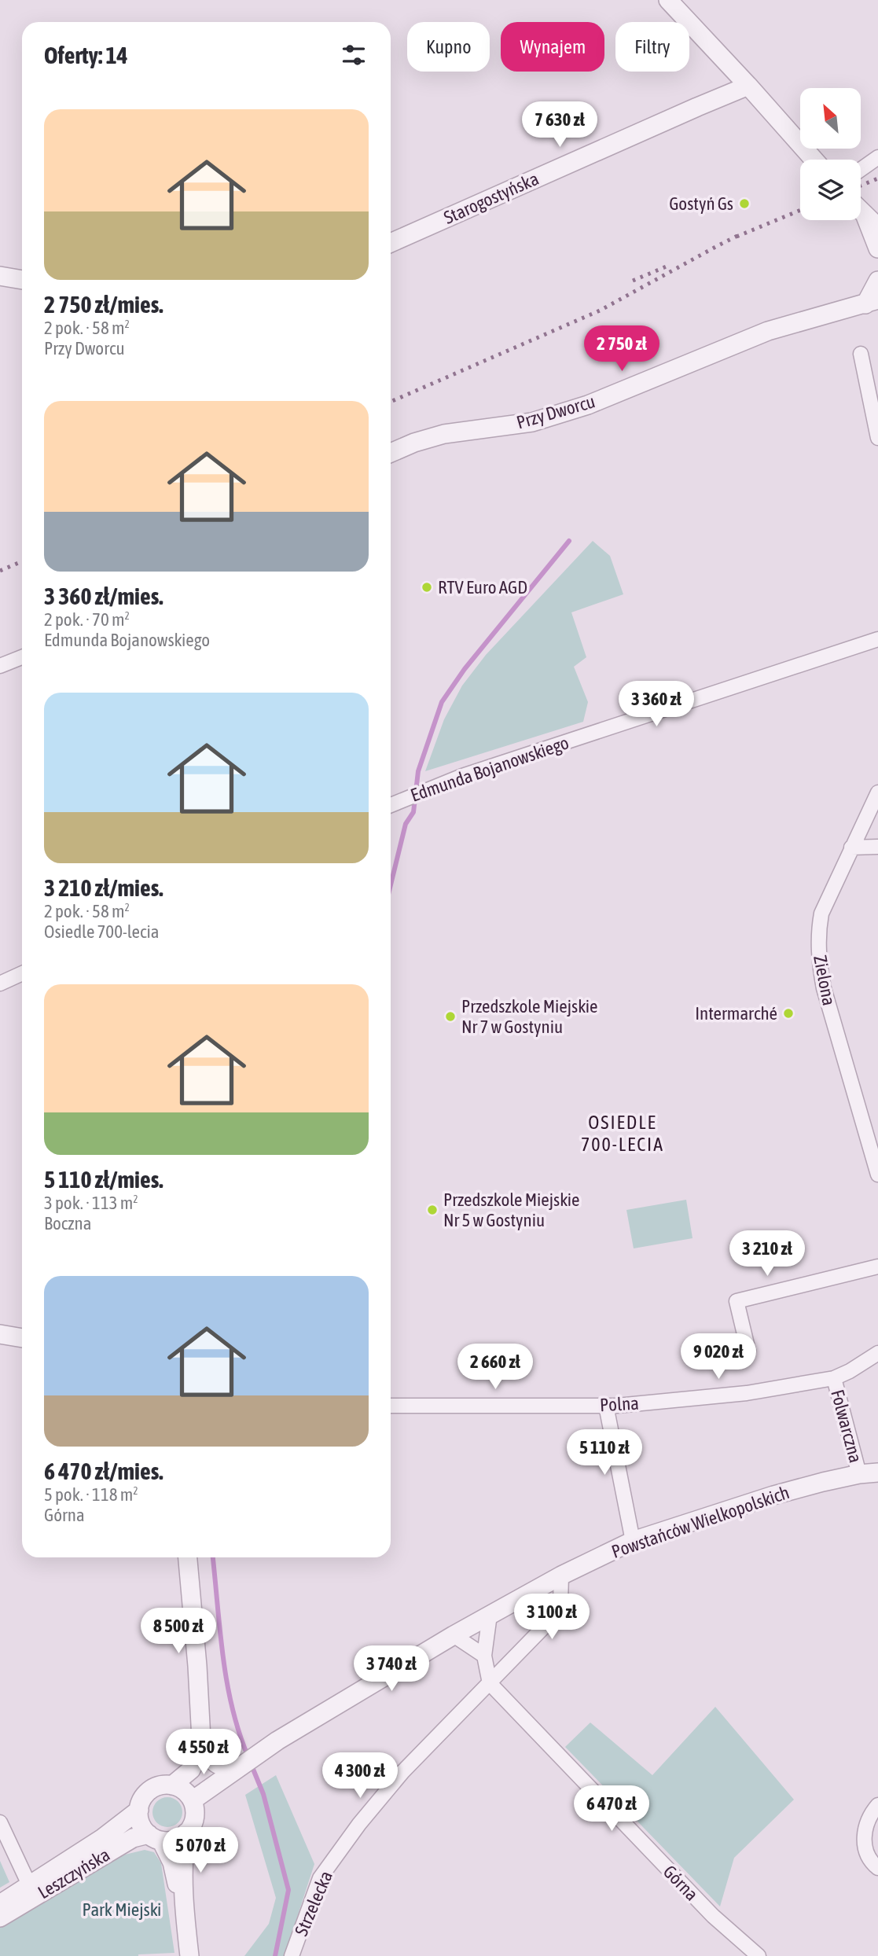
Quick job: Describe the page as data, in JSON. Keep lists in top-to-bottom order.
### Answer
{
  "streets": {
    "street": [
      "Starogostyńska",
      "Przy Dworcu",
      "Edmunda Bojanowskiego",
      "Zielona",
      "Polna",
      "Folwarczna",
      "Powstańców Wielkopolskich",
      "Leszczyńska",
      "Górna",
      "Strzelecka"
    ]
  },
  "crossings": [
    ["Polna", "Folwarczna"],
    ["Folwarczna", "Powstańców Wielkopolskich"],
    ["Powstańców Wielkopolskich", "Leszczyńska"],
    ["Powstańców Wielkopolskich", "Strzelecka"],
    ["Górna", "Strzelecka"]
  ],
  "districts": ["OSIEDLE 700-LECIA"],
  "parks": ["Park Miejski"],
  "places": [
    "Gostyń Gs",
    "RTV Euro AGD",
    "Intermarché",
    "Przedszkole Miejskie Nr 7 w Gostyniu",
    "Przedszkole Miejskie Nr 5 w Gostyniu"
  ],
  "north": "top left",
  "page": {
    "chip": ["Kupno", "Wynajem", "Filtry"],
    "heading": "Oferty: 14",
    "list": [
      {
        "name": "2 750 zł/mies.",
        "note": "2 pok. · 58 m² · Przy Dworcu"
      },
      {
        "name": "3 360 zł/mies.",
        "note": "2 pok. · 70 m² · Edmunda Bojanowskiego"
      },
      {
        "name": "3 210 zł/mies.",
        "note": "2 pok. · 58 m² · Osiedle 700-lecia"
      },
      {
        "name": "5 110 zł/mies.",
        "note": "3 pok. · 113 m² · Boczna"
      },
      {
        "name": "6 470 zł/mies.",
        "note": "5 pok. · 118 m² · Górna"
      }
    ],
    "price": [
      "7 630 zł",
      "2 750 zł",
      "3 360 zł",
      "3 210 zł",
      "9 020 zł",
      "2 660 zł",
      "5 110 zł",
      "3 100 zł",
      "8 500 zł",
      "3 740 zł",
      "4 550 zł",
      "4 300 zł",
      "6 470 zł",
      "5 070 zł"
    ]
  }
}
